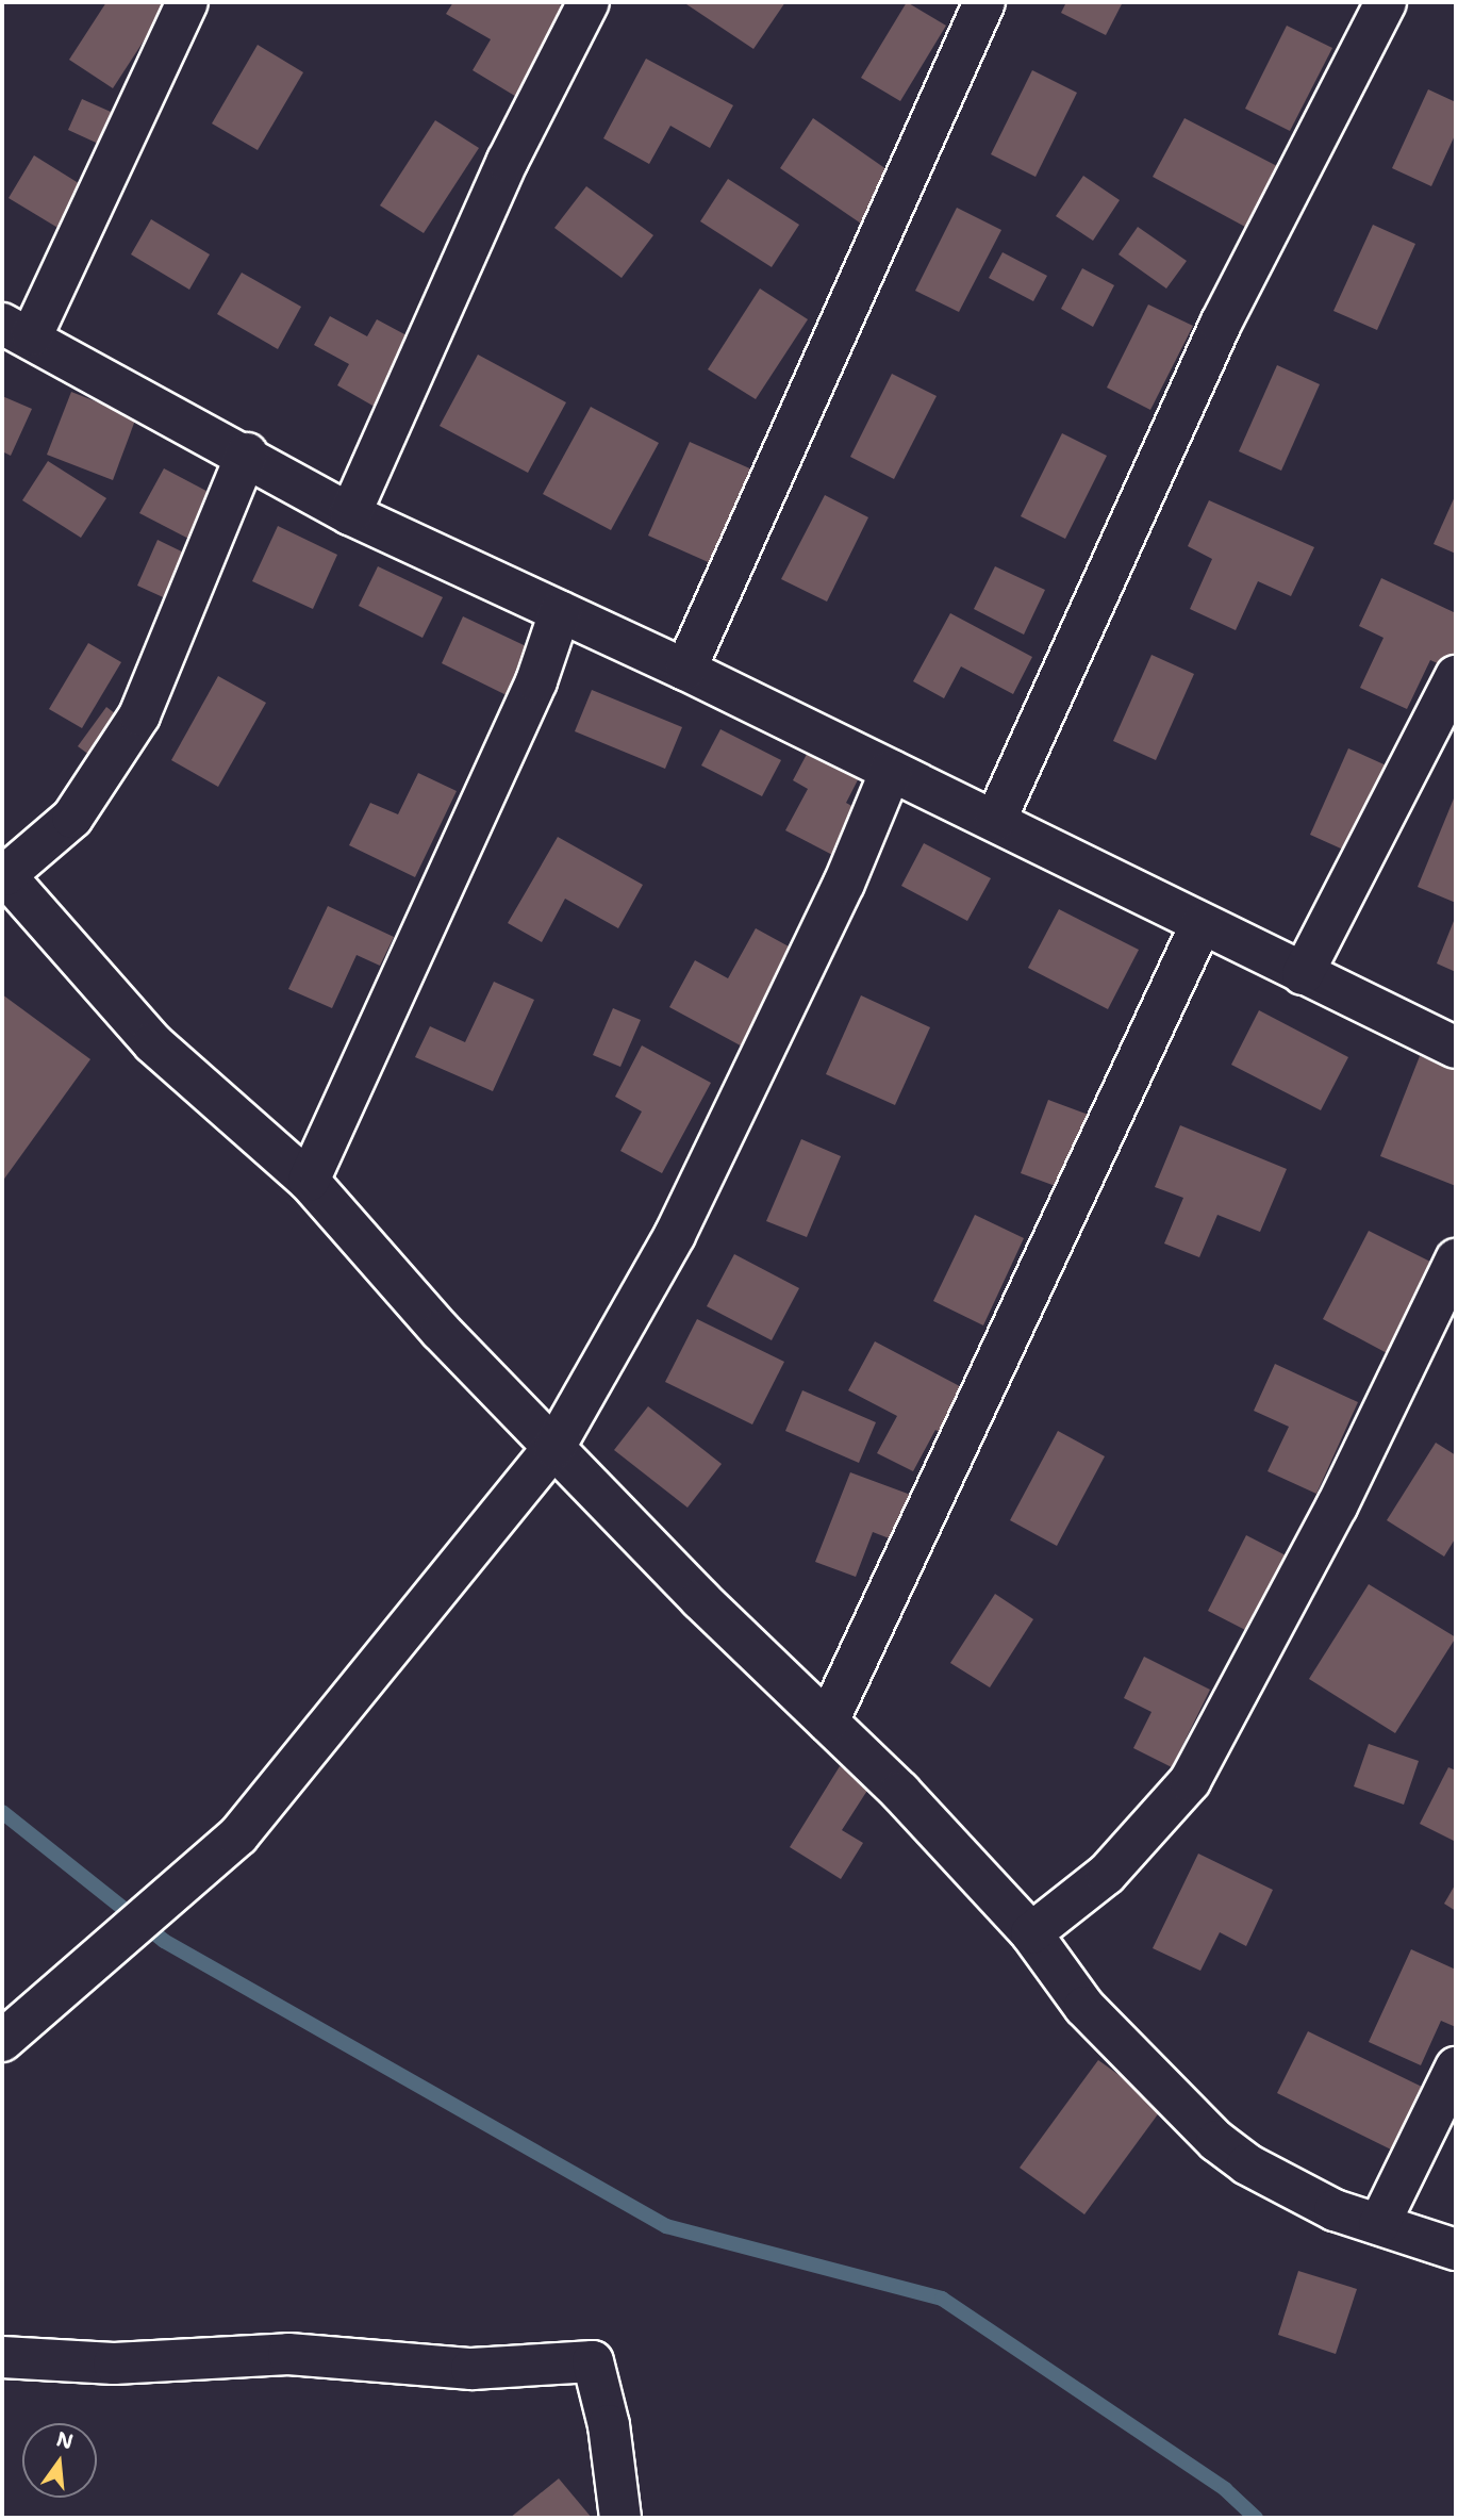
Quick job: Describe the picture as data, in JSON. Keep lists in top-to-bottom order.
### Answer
{
  "north": "top"
}
